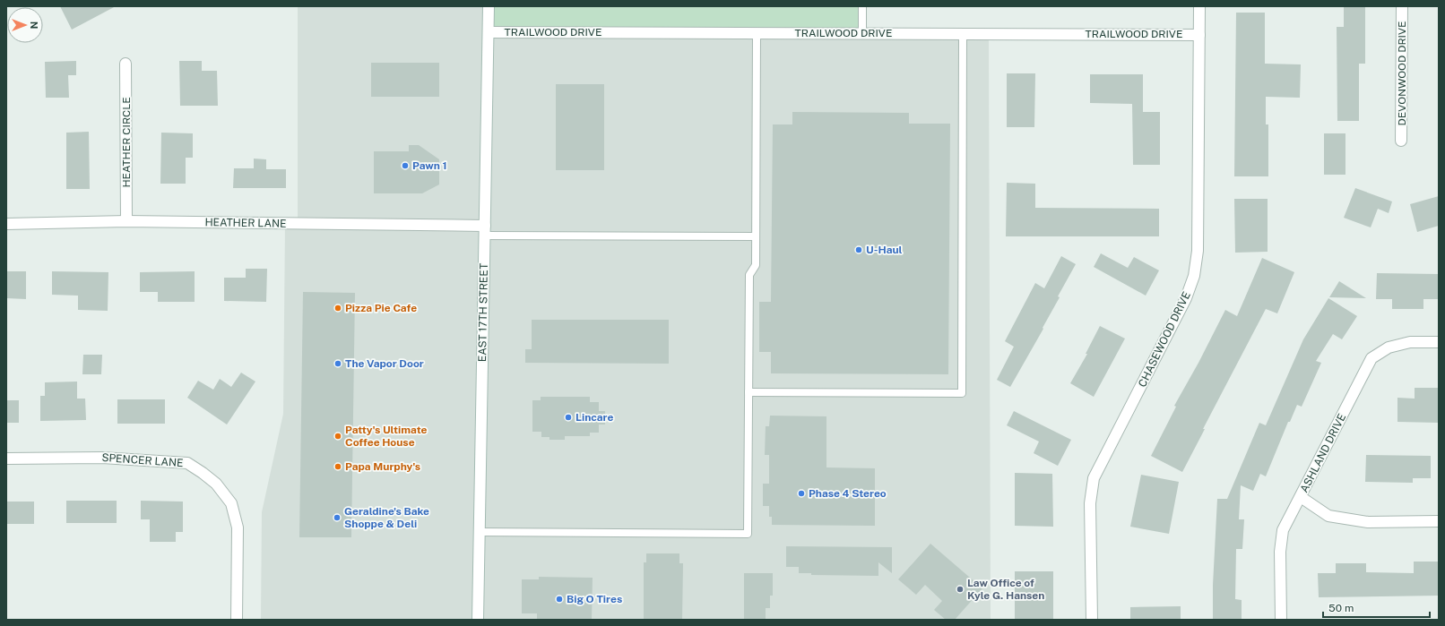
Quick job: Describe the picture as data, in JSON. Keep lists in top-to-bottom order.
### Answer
{
  "streets": {
    "street": [
      "TRAILWOOD DRIVE",
      "DEVONWOOD DRIVE",
      "HEATHER CIRCLE",
      "HEATHER LANE",
      "EAST 17TH STREET",
      "CHASEWOOD DRIVE",
      "ASHLAND DRIVE",
      "SPENCER LANE"
    ]
  },
  "crossings": [
    ["TRAILWOOD DRIVE", "EAST 17TH STREET"],
    ["TRAILWOOD DRIVE", "CHASEWOOD DRIVE"],
    ["HEATHER CIRCLE", "HEATHER LANE"],
    ["HEATHER LANE", "EAST 17TH STREET"]
  ],
  "places": [
    "Pawn 1",
    "U-Haul",
    "Pizza Pie Cafe",
    "The Vapor Door",
    "Lincare",
    "Patty's Ultimate Coffee House",
    "Papa Murphy's",
    "Phase 4 Stereo",
    "Geraldine's Bake Shoppe & Deli",
    "Law Office of Kyle G. Hansen",
    "Big O Tires"
  ],
  "scale_bar": "50 m",
  "north": "right"
}
